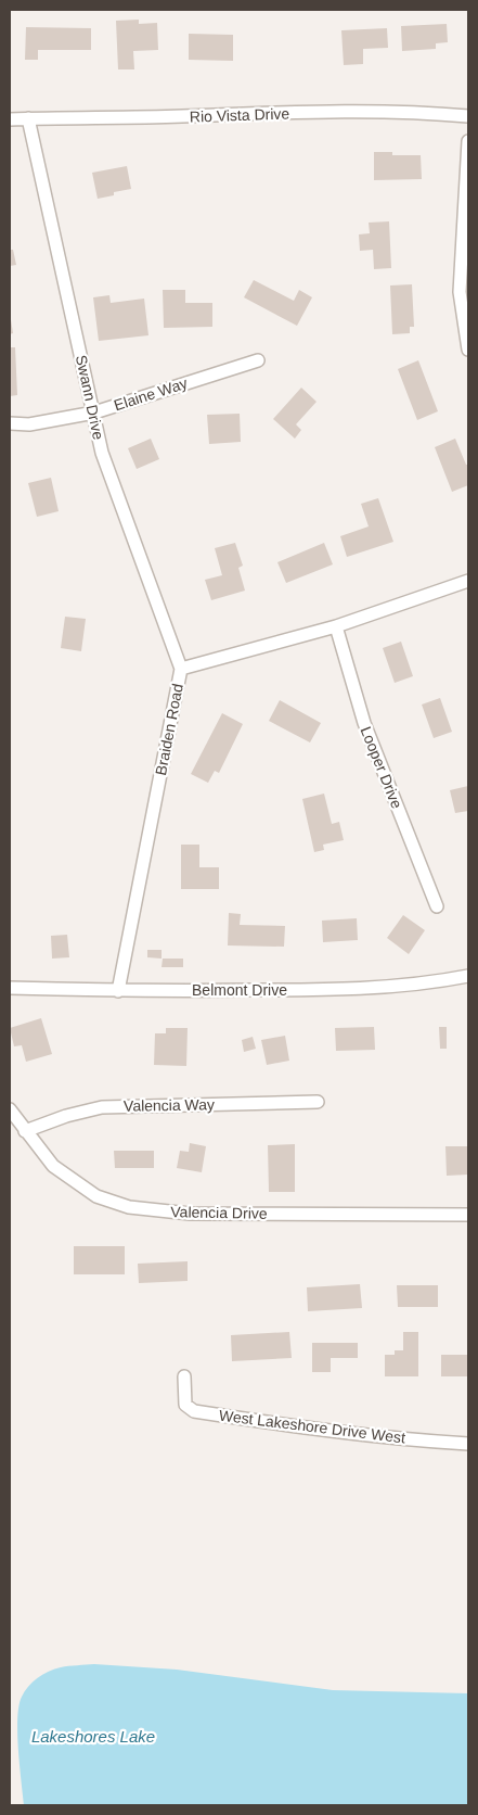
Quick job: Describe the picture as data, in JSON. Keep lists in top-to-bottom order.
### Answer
{
  "streets": {
    "street": [
      "Rio Vista Drive",
      "Elaine Way",
      "Swann Drive",
      "Braiden Road",
      "Looper Drive",
      "Belmont Drive",
      "Valencia Way",
      "Valencia Drive",
      "West Lakeshore Drive West"
    ]
  },
  "crossings": [
    ["Rio Vista Drive", "Swann Drive"],
    ["Elaine Way", "Swann Drive"],
    ["Swann Drive", "Braiden Road"],
    ["Braiden Road", "Looper Drive"],
    ["Braiden Road", "Belmont Drive"],
    ["Valencia Way", "Valencia Drive"]
  ],
  "water": ["Lakeshores Lake"]
}
